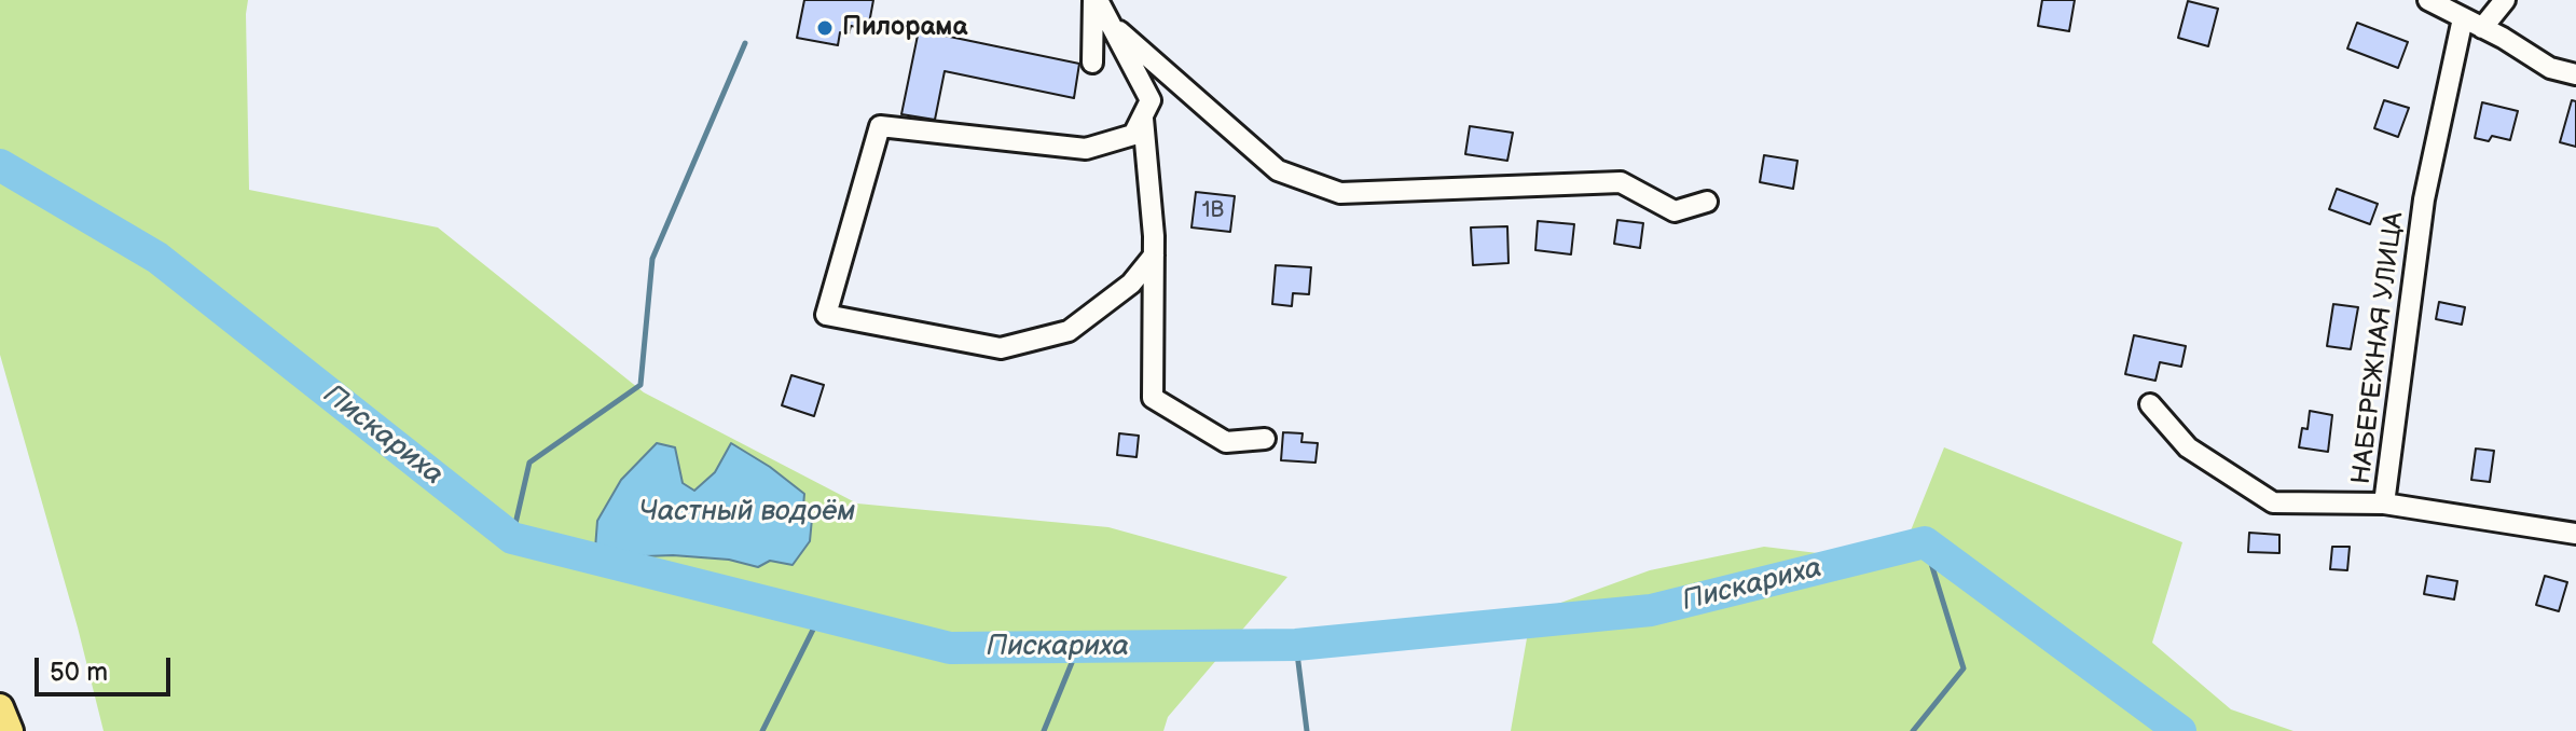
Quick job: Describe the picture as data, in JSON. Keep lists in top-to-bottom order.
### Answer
{
  "streets": {
    "street": ["НАБЕРЕЖНАЯ УЛИЦА"]
  },
  "water": ["Пискариха", "Частный водоём"],
  "places": ["Пилорама"],
  "house_numbers": ["1В"],
  "scale_bar": "50 m"
}
